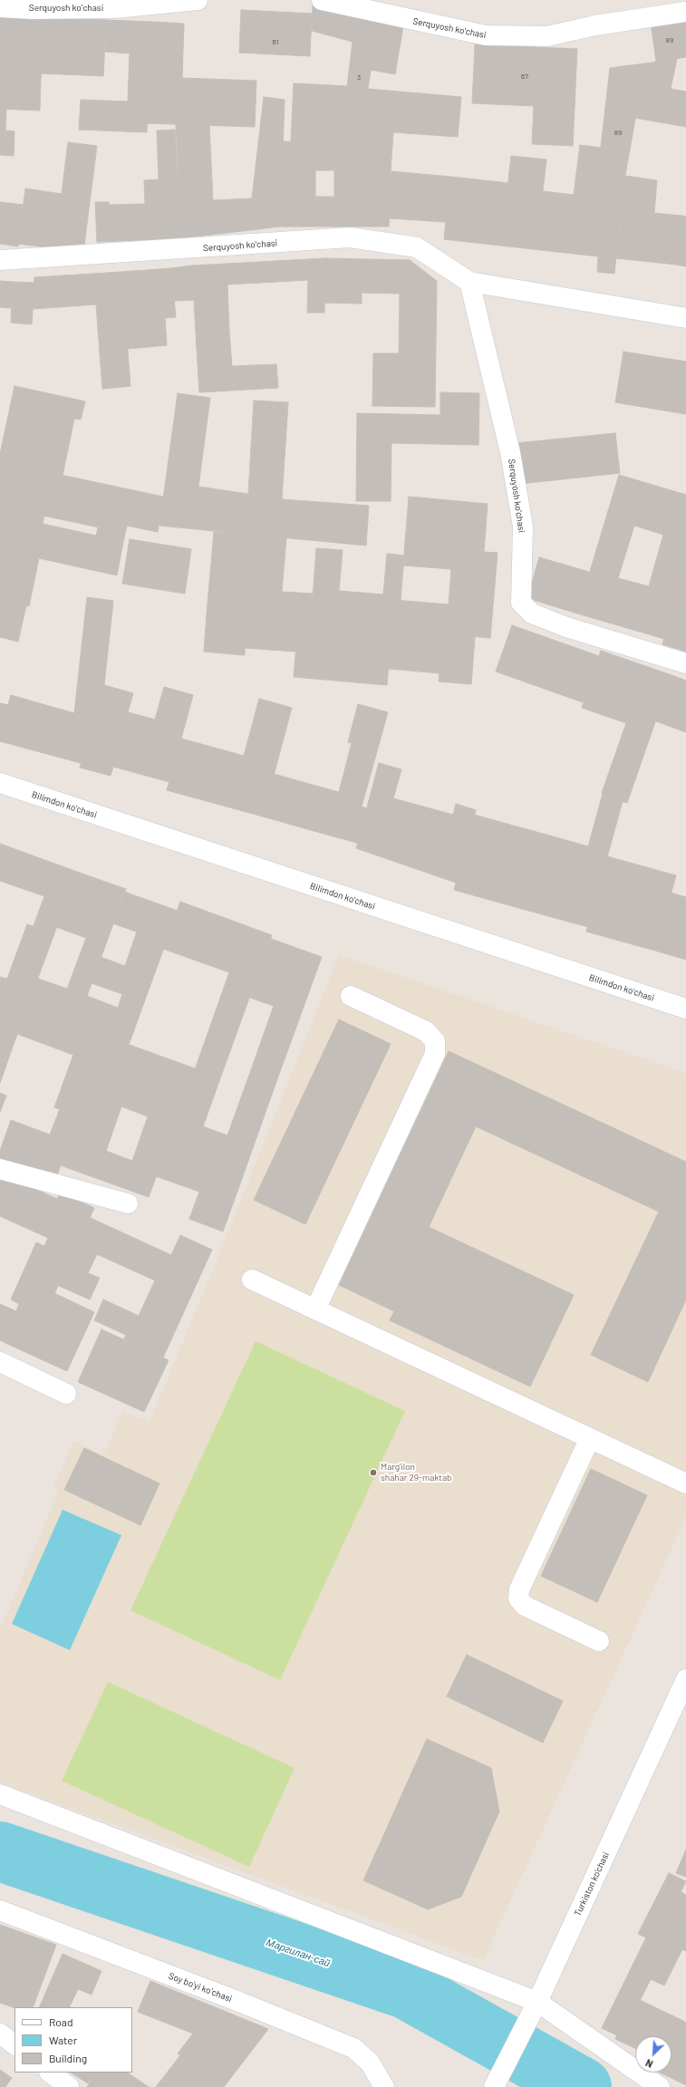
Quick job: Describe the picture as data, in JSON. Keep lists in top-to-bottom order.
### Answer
{
  "streets": {
    "street": [
      "Serquyosh koʻchasi",
      "Bilimdon koʻchasi",
      "Turkiston ko’chasi",
      "Soy boʻyi koʻchasi"
    ]
  },
  "water": ["Маргилан-сай"],
  "places": ["Marg'ilon shahar 29-maktab"],
  "house_numbers": [
    "89",
    "61",
    "67",
    "3",
    "89"
  ],
  "legend": ["Road", "Water", "Building"],
  "north": "bottom left"
}
